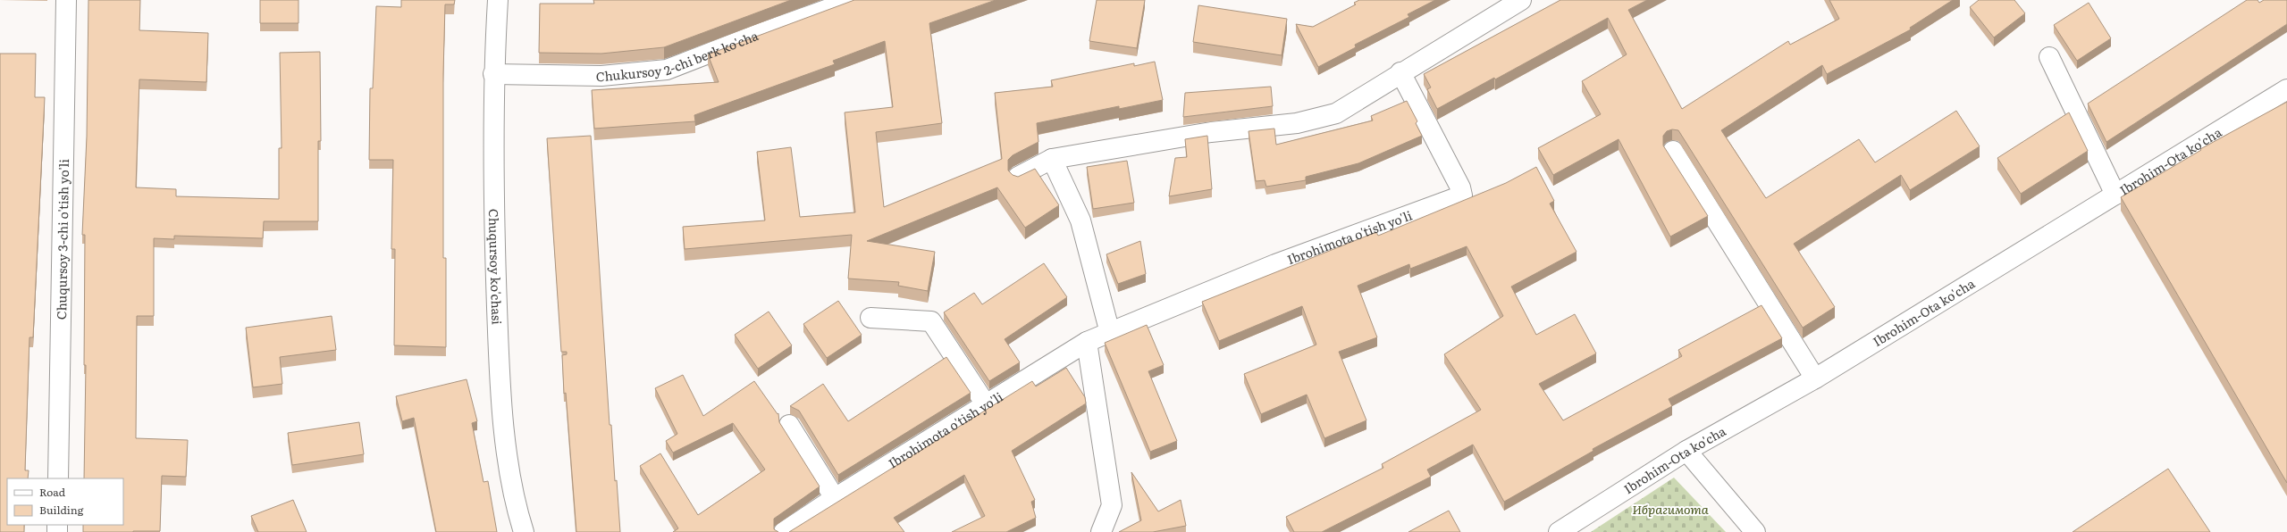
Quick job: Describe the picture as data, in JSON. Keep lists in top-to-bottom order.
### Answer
{
  "streets": {
    "street": [
      "Chukursoy 2-chi berk ko'cha",
      "Ibrohim-Ota ko'cha",
      "Ibrohimota o'tish yo'li",
      "Chuqursoy 3-chi o'tish yo'li",
      "Chuqursoy ko'chasi"
    ]
  },
  "crossings": [
    ["Chukursoy 2-chi berk ko'cha", "Chuqursoy ko'chasi"]
  ],
  "parks": ["Ибрагимота"],
  "legend": ["Road", "Building"]
}
